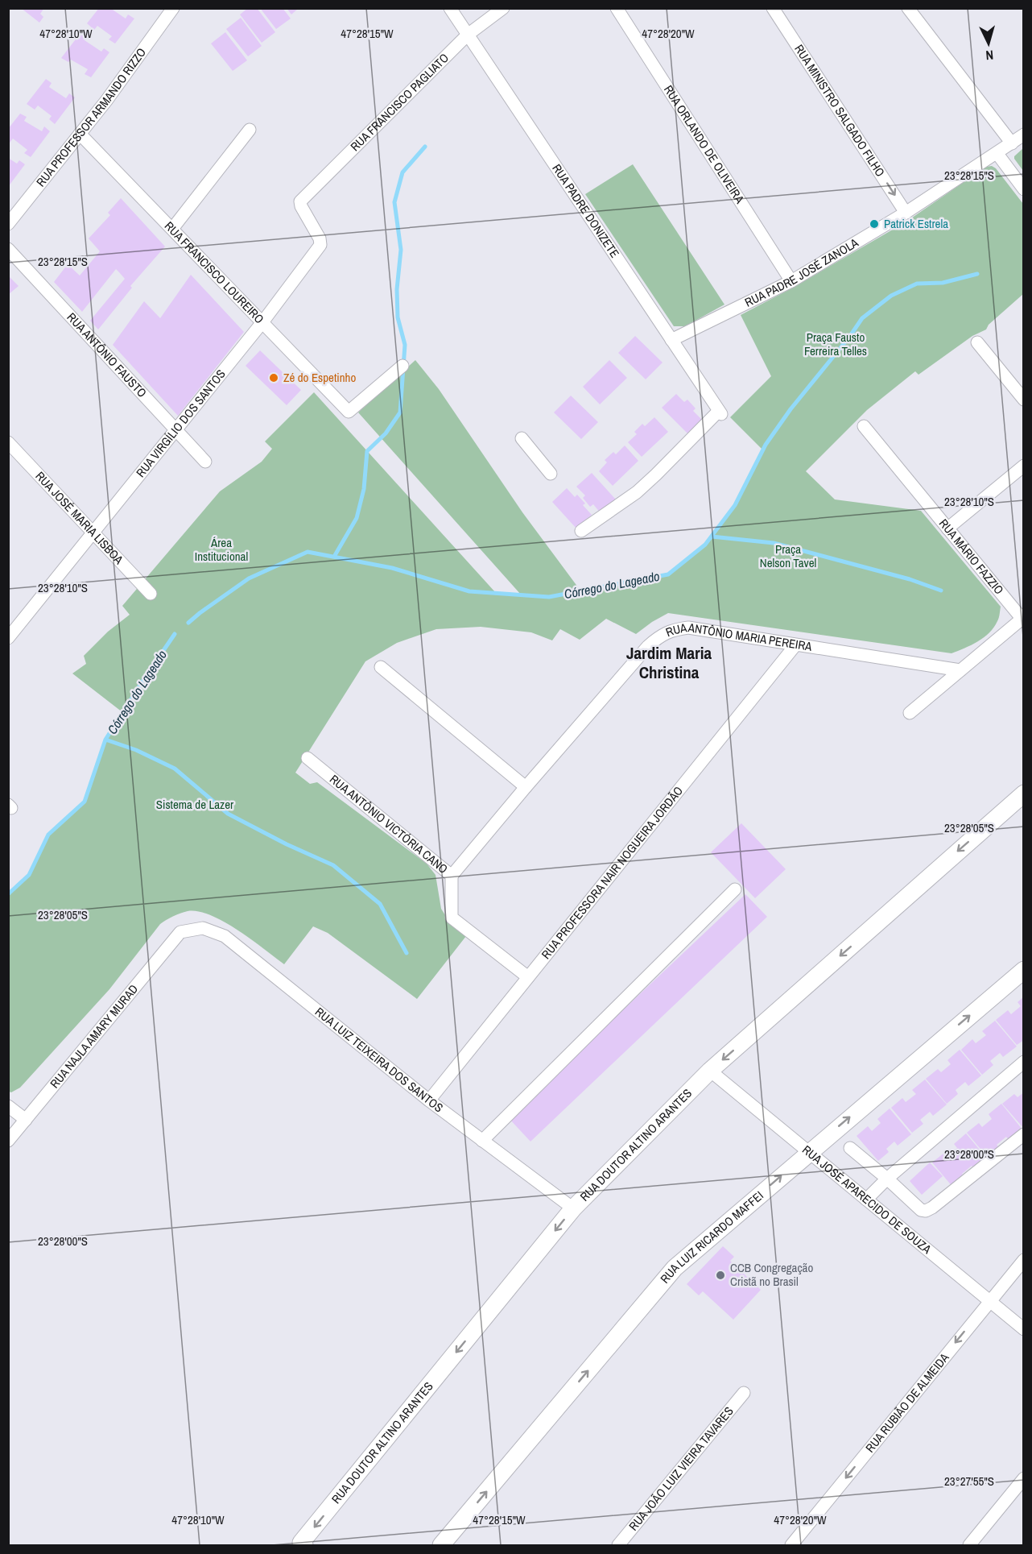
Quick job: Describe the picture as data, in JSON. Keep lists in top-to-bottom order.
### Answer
{
  "streets": {
    "street": [
      "RUA FRANCISCO PAGLIATO",
      "RUA MINISTRO SALGADO FILHO",
      "RUA PROFESSOR ARMANDO RIZZO",
      "RUA ORLANDO DE OLIVEIRA",
      "RUA PADRE DONIZETE",
      "RUA FRANCISCO LOUREIRO",
      "RUA PADRE JOSÉ ZANOLA",
      "RUA ANTÔNIO FAUSTO",
      "RUA VIRGÍLIO DOS SANTOS",
      "RUA JOSÉ MARIA LISBOA",
      "RUA MÁRIO FAZZIO",
      "RUA ANTÔNIO MARIA PEREIRA",
      "RUA ANTÔNIO VICTÓRIA CANO",
      "RUA PROFESSORA NAIR NOGUEIRA JORDÃO",
      "RUA NAJLA AMARY MURAD",
      "RUA LUIZ TEIXEIRA DOS SANTOS",
      "RUA DOUTOR ALTINO ARANTES",
      "RUA JOSÉ APARECIDO DE SOUZA",
      "RUA LUIZ RICARDO MAFFEI",
      "RUA RUBIÃO DE ALMEIDA",
      "RUA JOÃO LUIZ VIEIRA TAVARES"
    ]
  },
  "crossings": [
    ["RUA FRANCISCO PAGLIATO", "RUA PADRE DONIZETE"],
    ["RUA FRANCISCO PAGLIATO", "RUA VIRGÍLIO DOS SANTOS"],
    ["RUA MINISTRO SALGADO FILHO", "RUA PADRE JOSÉ ZANOLA"],
    ["RUA PROFESSOR ARMANDO RIZZO", "RUA FRANCISCO LOUREIRO"],
    ["RUA ORLANDO DE OLIVEIRA", "RUA PADRE JOSÉ ZANOLA"],
    ["RUA PADRE DONIZETE", "RUA PADRE JOSÉ ZANOLA"],
    ["RUA FRANCISCO LOUREIRO", "RUA VIRGÍLIO DOS SANTOS"],
    ["RUA ANTÔNIO FAUSTO", "RUA VIRGÍLIO DOS SANTOS"],
    ["RUA VIRGÍLIO DOS SANTOS", "RUA JOSÉ MARIA LISBOA"],
    ["RUA ANTÔNIO MARIA PEREIRA", "RUA ANTÔNIO VICTÓRIA CANO"],
    ["RUA ANTÔNIO MARIA PEREIRA", "RUA PROFESSORA NAIR NOGUEIRA JORDÃO"],
    ["RUA ANTÔNIO VICTÓRIA CANO", "RUA PROFESSORA NAIR NOGUEIRA JORDÃO"],
    ["RUA PROFESSORA NAIR NOGUEIRA JORDÃO", "RUA LUIZ TEIXEIRA DOS SANTOS"],
    ["RUA NAJLA AMARY MURAD", "RUA LUIZ TEIXEIRA DOS SANTOS"],
    ["RUA LUIZ TEIXEIRA DOS SANTOS", "RUA DOUTOR ALTINO ARANTES"],
    ["RUA DOUTOR ALTINO ARANTES", "RUA JOSÉ APARECIDO DE SOUZA"],
    ["RUA JOSÉ APARECIDO DE SOUZA", "RUA LUIZ RICARDO MAFFEI"],
    ["RUA JOSÉ APARECIDO DE SOUZA", "RUA RUBIÃO DE ALMEIDA"]
  ],
  "one_way": [
    "RUA MINISTRO SALGADO FILHO",
    "RUA DOUTOR ALTINO ARANTES",
    "RUA LUIZ RICARDO MAFFEI",
    "RUA RUBIÃO DE ALMEIDA"
  ],
  "districts": ["Jardim Maria Christina"],
  "water": ["Córrego do Lageado"],
  "parks": [
    "Praça Fausto Ferreira Telles",
    "Área Institucional",
    "Praça Nelson Tavel",
    "Sistema de Lazer"
  ],
  "places": ["Patrick Estrela", "Zé do Espetinho", "CCB Congregação Cristã no Brasil"],
  "north": "bottom",
  "coordinates": [
    "47°28'10\"W",
    "47°28'15\"W",
    "47°28'20\"W",
    "23°28'15\"S",
    "23°28'10\"S",
    "23°28'05\"S",
    "23°28'00\"S",
    "23°27'55\"S"
  ]
}
